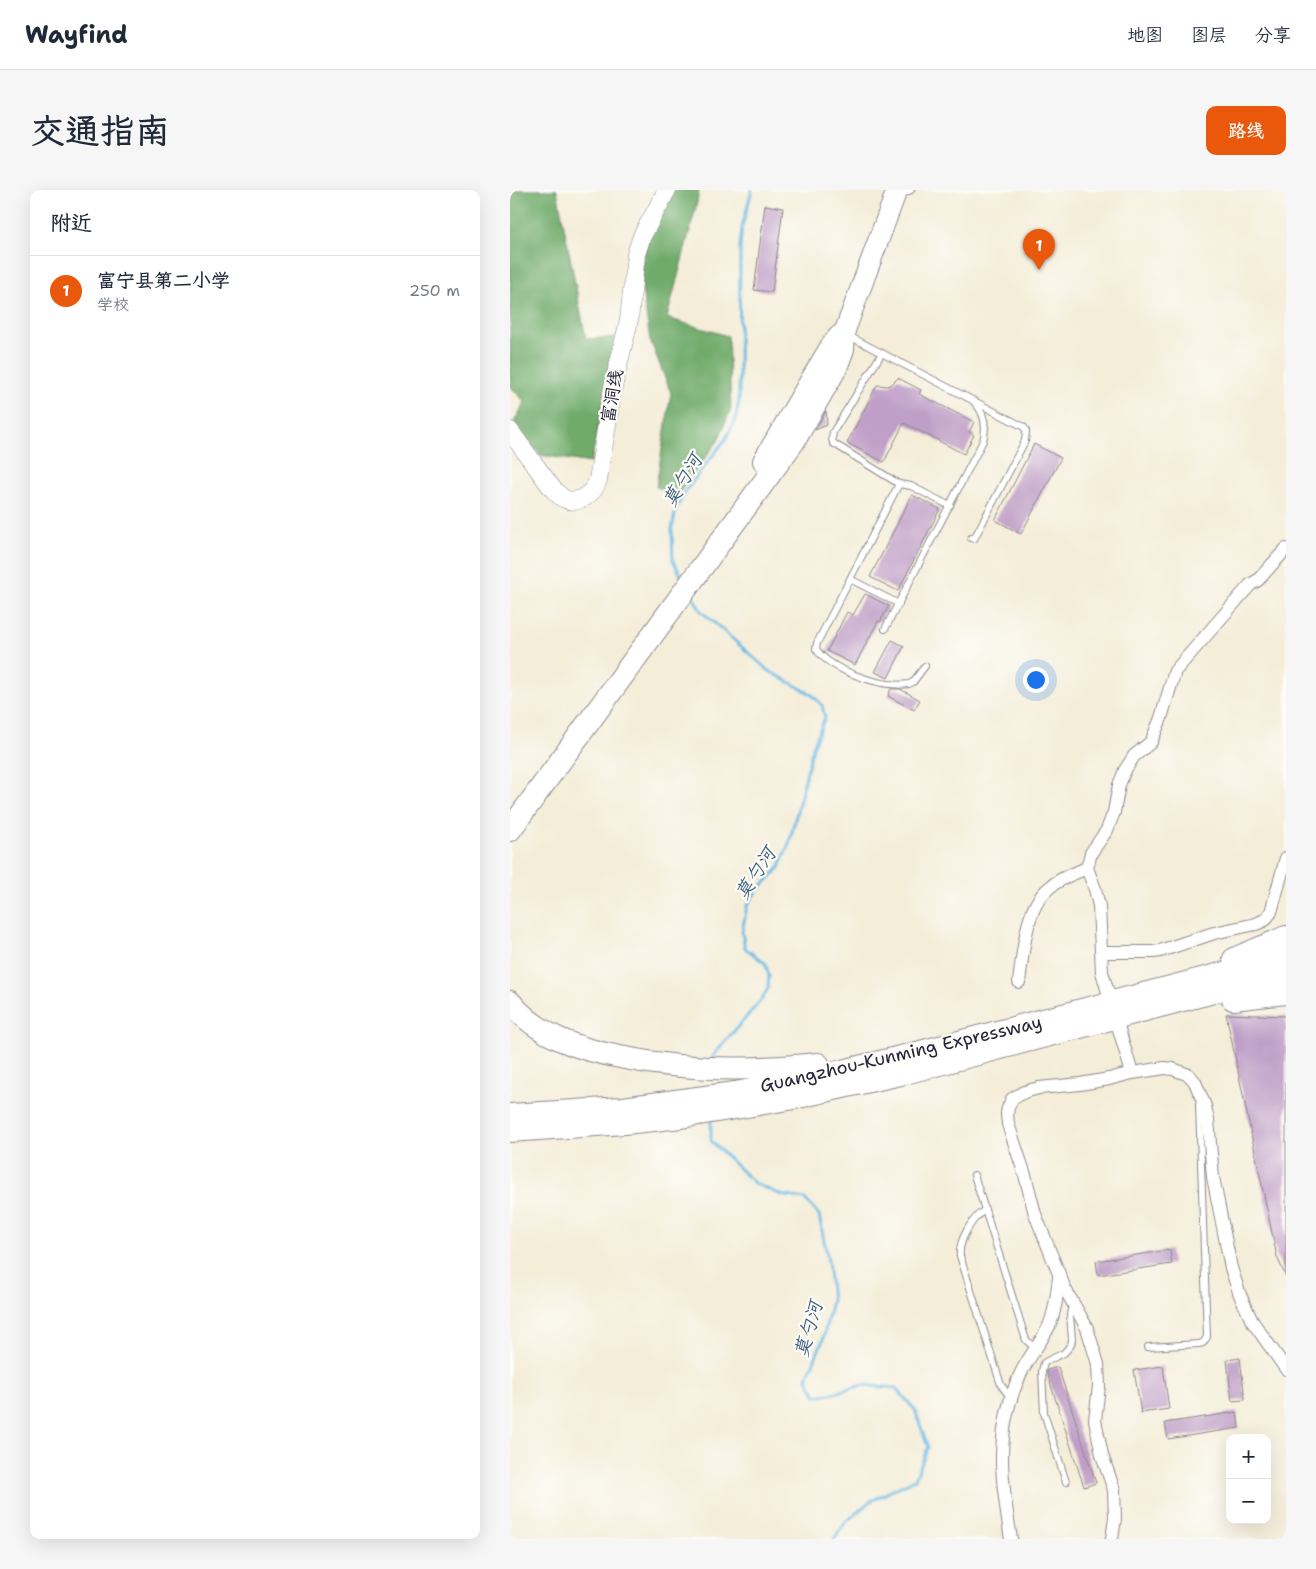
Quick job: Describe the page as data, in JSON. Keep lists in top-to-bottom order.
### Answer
{
  "streets": {
    "highway": ["Guangzhou-Kunming Expressway"],
    "main road": ["富洞线"]
  },
  "water": ["莫勺河"],
  "page": {
    "header": "Wayfind",
    "nav": ["地图", "图层", "分享"],
    "buttons": "路线",
    "title": "交通指南",
    "heading": "附近",
    "pins": "1",
    "list": [
      {
        "mark": "1",
        "name": "富宁县第二小学",
        "note": "学校",
        "value": "250 m"
      }
    ],
    "map_buttons": ["+", "−"]
  }
}
